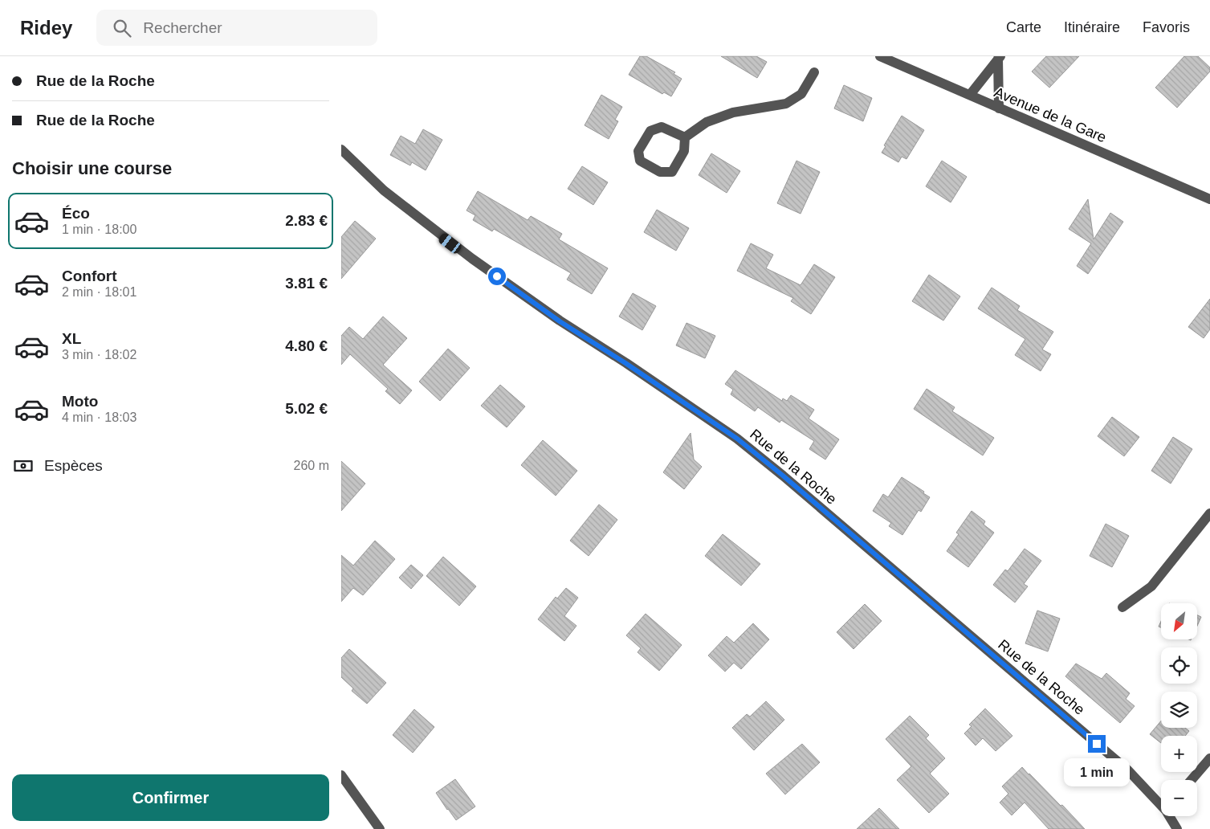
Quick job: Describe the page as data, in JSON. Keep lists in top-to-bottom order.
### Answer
{
  "streets": {
    "street": ["Avenue de la Gare", "Rue de la Roche"]
  },
  "north": "bottom left",
  "page": {
    "header": "Ridey",
    "search": "Rechercher",
    "nav": ["Carte", "Itinéraire", "Favoris"],
    "banner": ["Rue de la Roche", "Rue de la Roche"],
    "heading": "Choisir une course",
    "list": [
      {
        "name": "Éco",
        "note": "1 min · 18:00",
        "value": "2.83 €"
      },
      {
        "name": "Confort",
        "note": "2 min · 18:01",
        "value": "3.81 €"
      },
      {
        "name": "XL",
        "note": "3 min · 18:02",
        "value": "4.80 €"
      },
      {
        "name": "Moto",
        "note": "4 min · 18:03",
        "value": "5.02 €"
      }
    ],
    "pay": ["Espèces", "260 m"],
    "map_buttons": ["+", "−"],
    "bubble": "1 min",
    "buttons": "Confirmer"
  }
}
